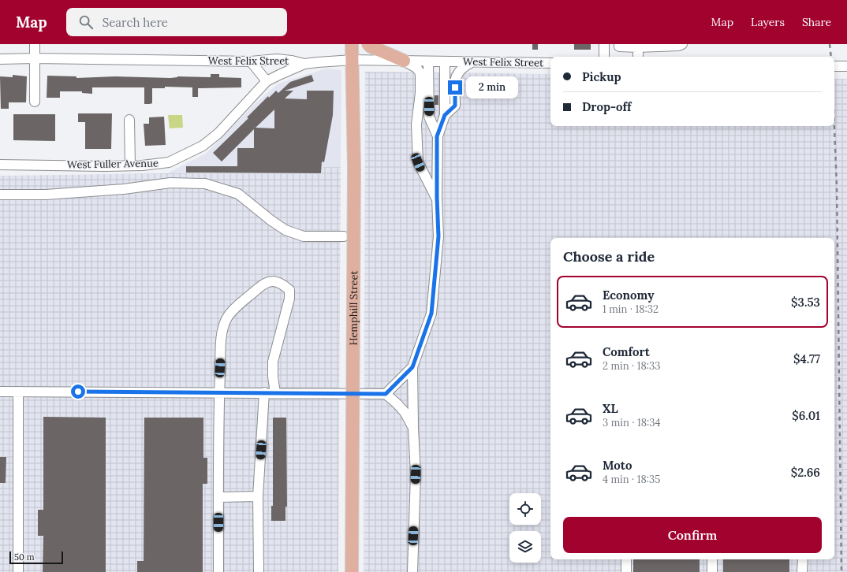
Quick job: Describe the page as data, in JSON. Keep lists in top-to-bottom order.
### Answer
{
  "streets": {
    "main road": ["Hemphill Street"],
    "street": ["West Felix Street", "West Fuller Avenue"]
  },
  "crossings": [
    ["West Felix Street", "West Fuller Avenue"],
    ["West Felix Street", "Hemphill Street"]
  ],
  "scale_bar": "50 m",
  "page": {
    "header": "Map",
    "search": "Search here",
    "nav": ["Map", "Layers", "Share"],
    "banner": ["Pickup", "Drop-off"],
    "bubble": "2 min",
    "heading": "Choose a ride",
    "list": [
      {
        "name": "Economy",
        "note": "1 min · 18:32",
        "value": "$3.53"
      },
      {
        "name": "Comfort",
        "note": "2 min · 18:33",
        "value": "$4.77"
      },
      {
        "name": "XL",
        "note": "3 min · 18:34",
        "value": "$6.01"
      },
      {
        "name": "Moto",
        "note": "4 min · 18:35",
        "value": "$2.66"
      }
    ],
    "buttons": "Confirm",
    "scale": "50 m"
  }
}
